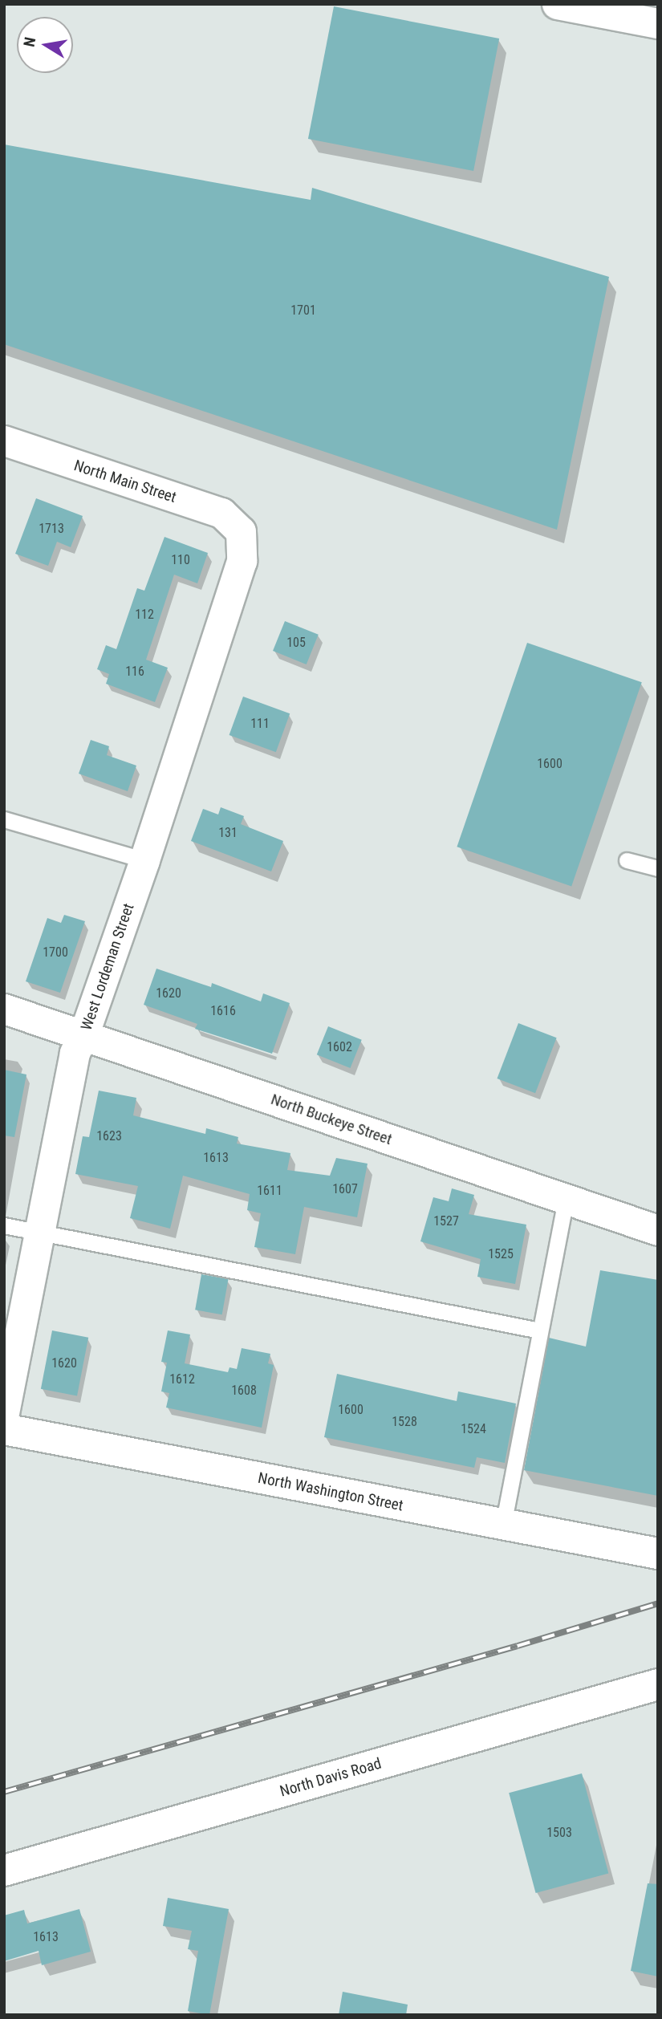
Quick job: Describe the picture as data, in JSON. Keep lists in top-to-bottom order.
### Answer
{
  "streets": {
    "street": [
      "North Main Street",
      "West Lordeman Street",
      "North Buckeye Street",
      "North Washington Street",
      "North Davis Road"
    ]
  },
  "crossings": [
    ["North Main Street", "West Lordeman Street"],
    ["West Lordeman Street", "North Buckeye Street"]
  ],
  "house_numbers": [
    "1701",
    "1713",
    "110",
    "112",
    "105",
    "116",
    "111",
    "1600",
    "131",
    "1700",
    "1620",
    "1616",
    "1602",
    "1623",
    "1613",
    "1607",
    "1611",
    "1527",
    "1525",
    "1620",
    "1612",
    "1608",
    "1600",
    "1528",
    "1524",
    "1503",
    "1613"
  ],
  "north": "left"
}
